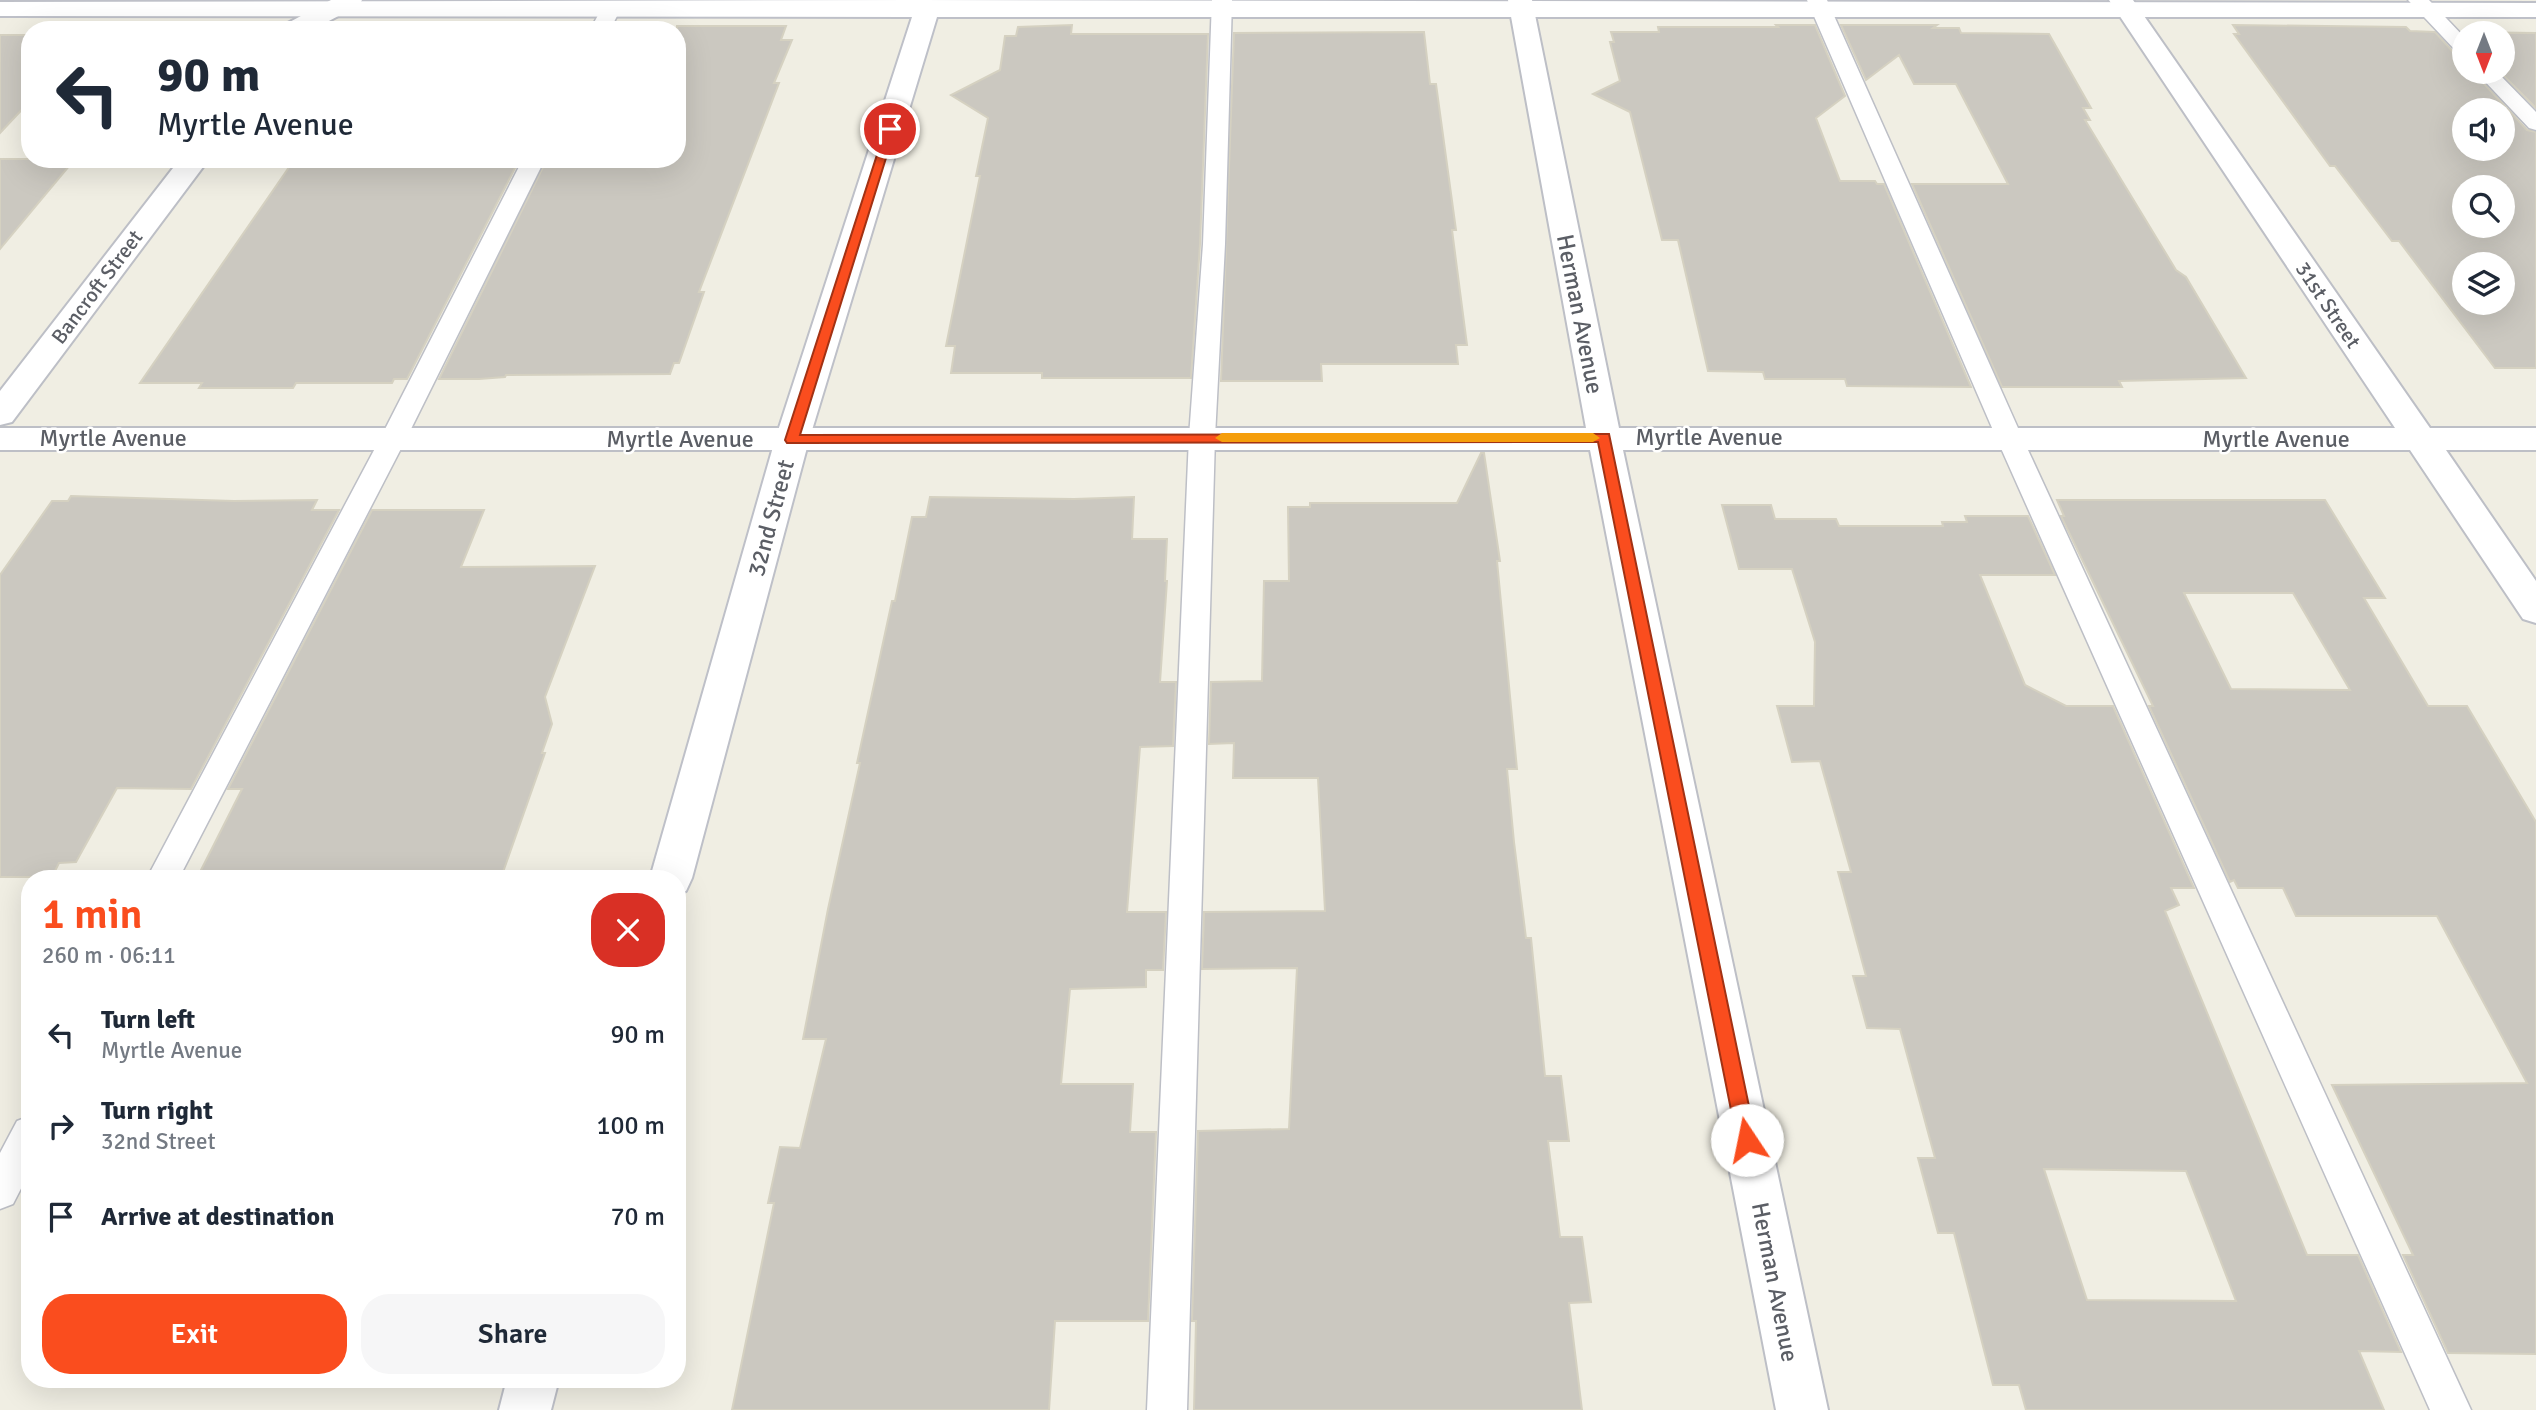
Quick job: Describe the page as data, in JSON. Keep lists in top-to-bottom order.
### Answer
{
  "streets": {
    "street": [
      "Bancroft Street",
      "31st Street",
      "Herman Avenue",
      "Myrtle Avenue",
      "32nd Street"
    ]
  },
  "crossings": [
    ["31st Street", "Myrtle Avenue"],
    ["Herman Avenue", "Myrtle Avenue"],
    ["Myrtle Avenue", "32nd Street"]
  ],
  "north": "bottom",
  "page": {
    "turn": ["90 m", "Myrtle Avenue"],
    "heading": ["1 min", "260 m · 06:11"],
    "list": [
      {
        "name": "Turn left",
        "note": "Myrtle Avenue",
        "value": "90 m"
      },
      {
        "name": "Turn right",
        "note": "32nd Street",
        "value": "100 m"
      },
      {
        "name": "Arrive at destination",
        "value": "70 m"
      }
    ],
    "buttons": ["Exit", "Share"]
  }
}
